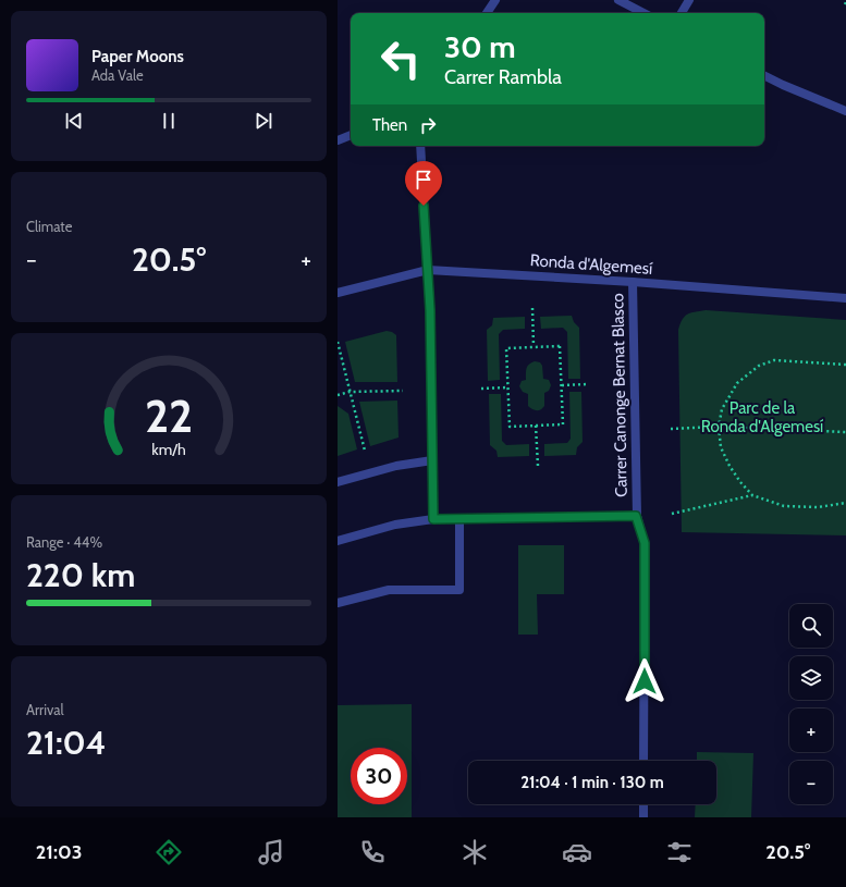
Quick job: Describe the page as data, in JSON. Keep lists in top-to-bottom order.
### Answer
{
  "streets": {
    "street": ["Ronda d'Algemesí", "Carrer Canonge Bernat Blasco"]
  },
  "crossings": [
    ["Ronda d'Algemesí", "Carrer Canonge Bernat Blasco"]
  ],
  "parks": ["Parc de la Ronda d'Algemesí"],
  "page": {
    "turn": ["30 m", "Carrer Rambla"],
    "song": ["Paper Moons", "Ada Vale"],
    "then": "Then",
    "tile": [
      "Climate",
      ["Range · 44%", "220 km"],
      ["Arrival", "21:04"]
    ],
    "heat": ["−", "20.5°", "+"],
    "map_buttons": ["+", "−"],
    "limit": "30",
    "trip": "21:04 · 1 min · 130 m",
    "tabs": ["21:03", "20.5°"],
    "gauge": ["22", "km/h"]
  }
}
